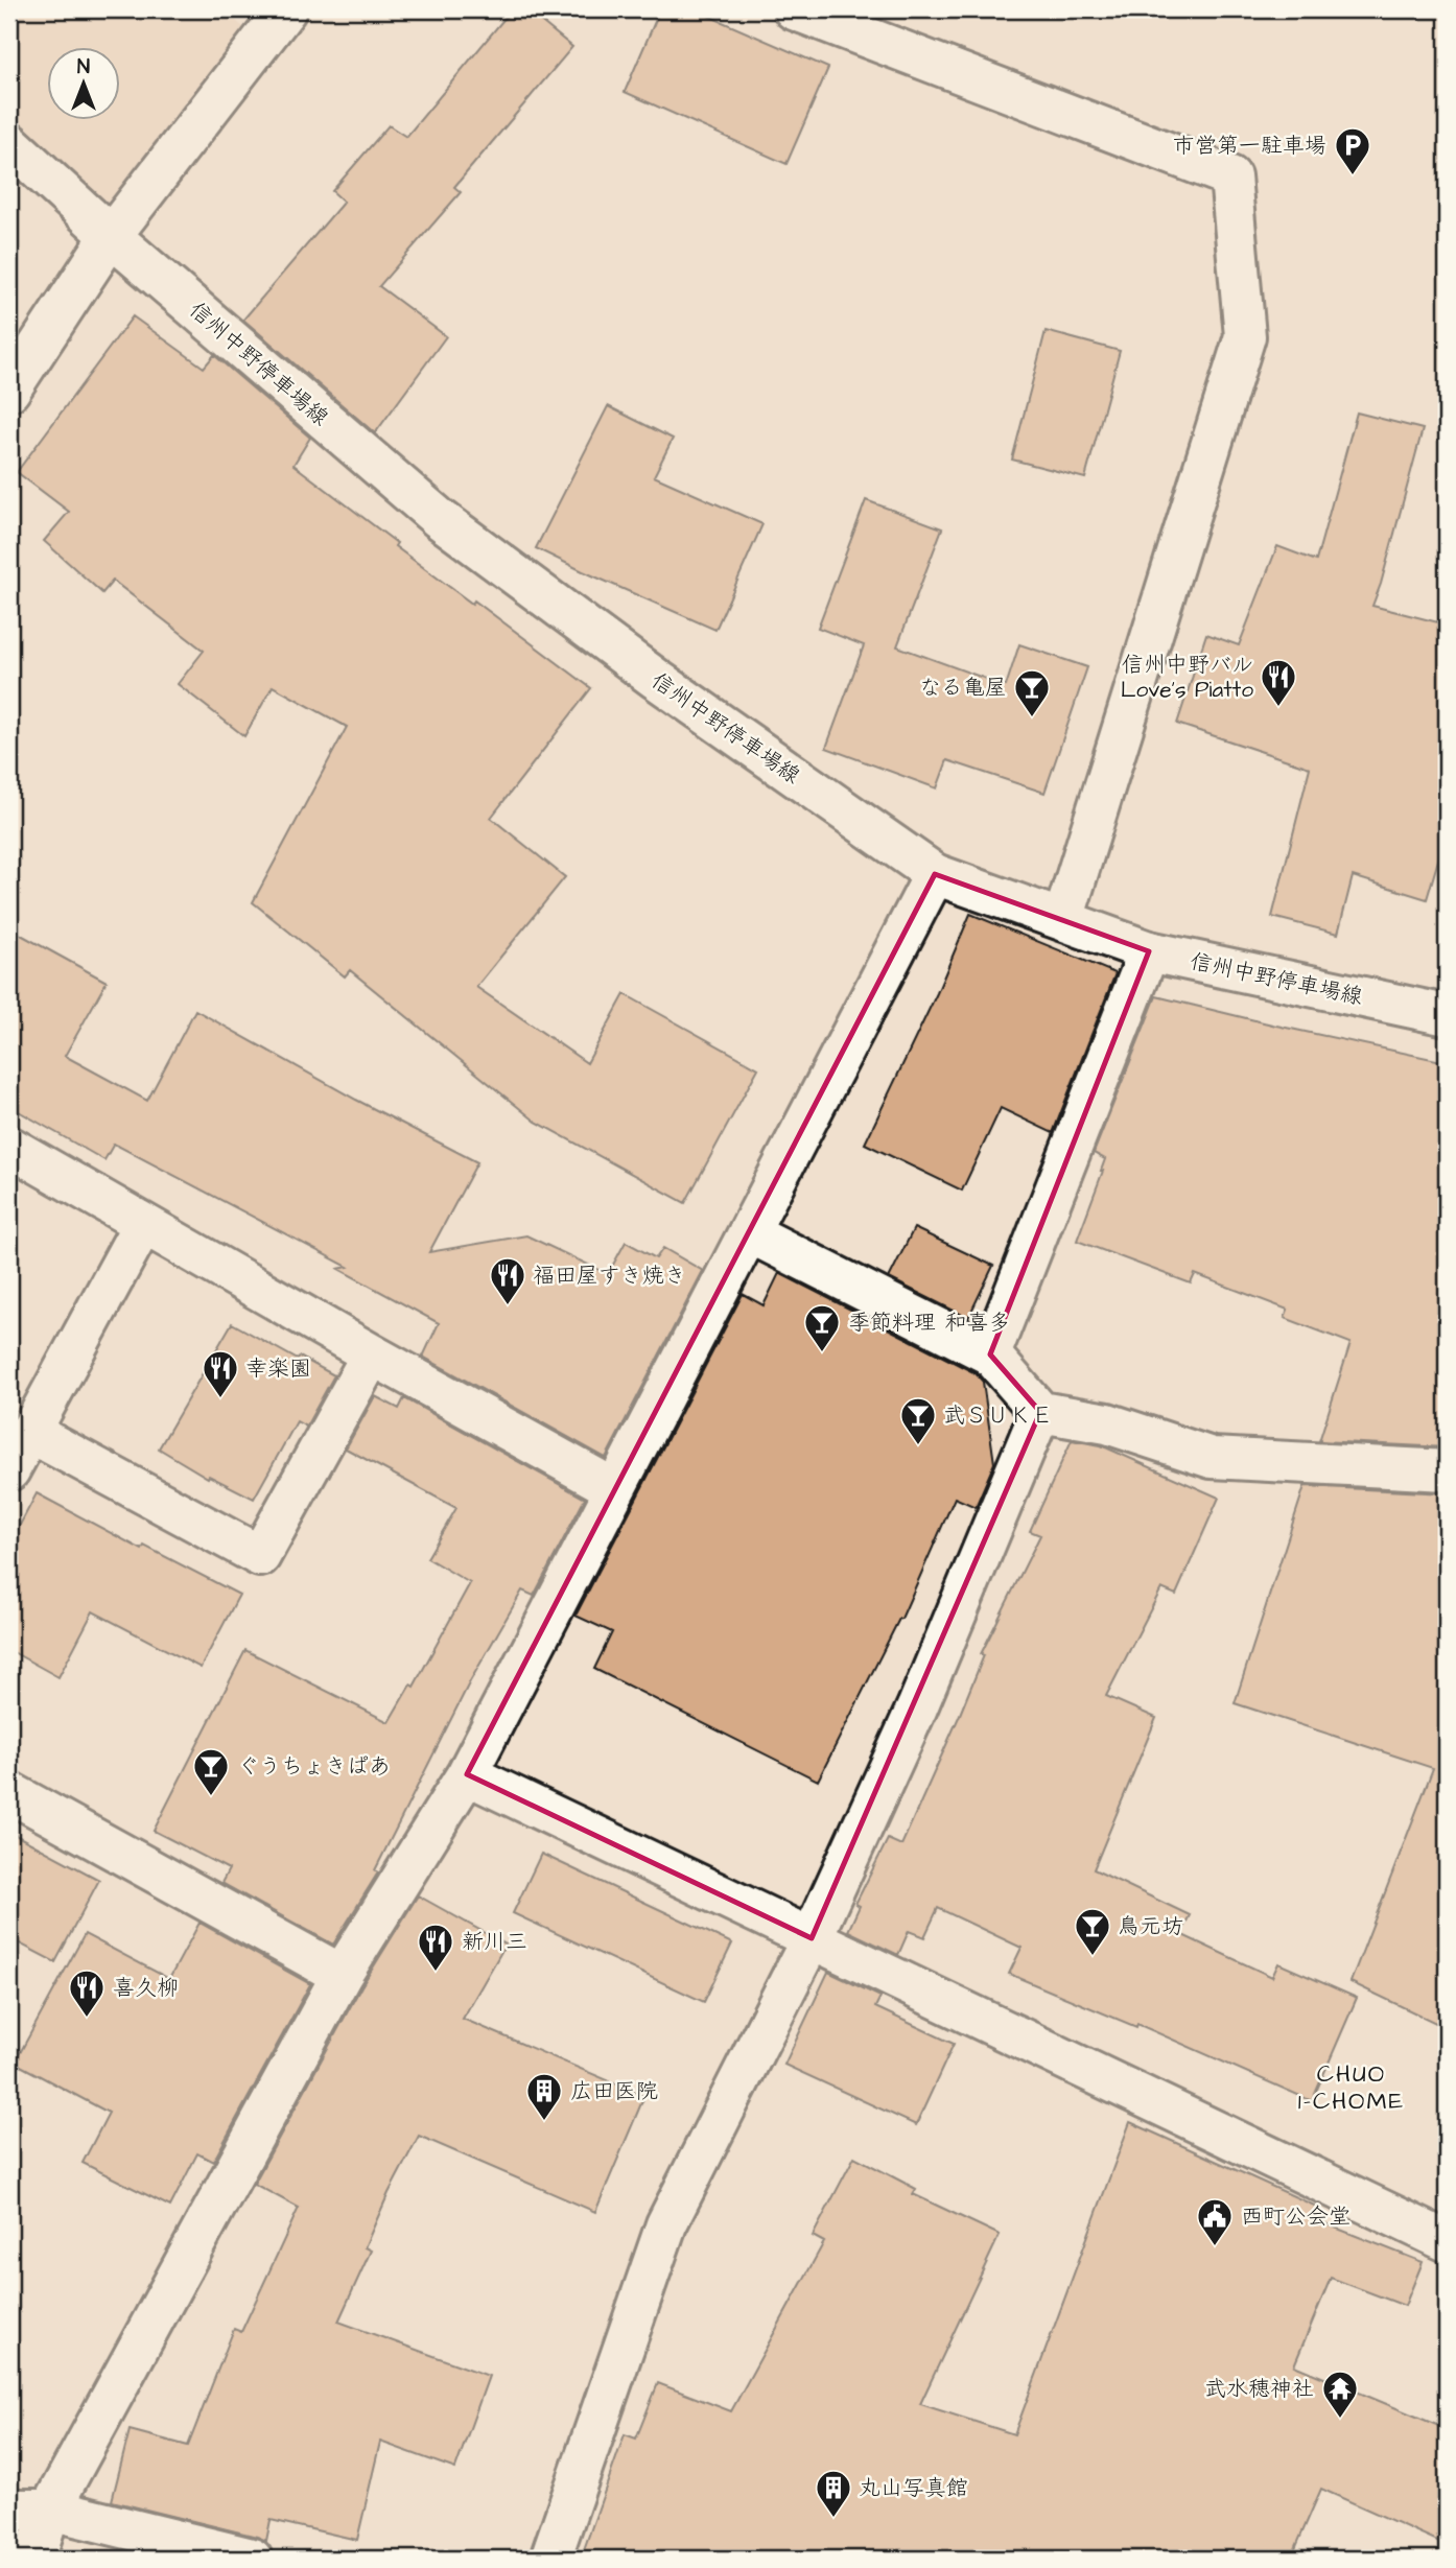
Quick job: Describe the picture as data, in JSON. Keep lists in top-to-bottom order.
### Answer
{
  "streets": {
    "street": ["信州中野停車場線"]
  },
  "districts": ["CHUO 1-CHOME"],
  "places": {
    "parking": ["市営第一駐車場"],
    "restaurant": [
      "信州中野バル Love’s Piatto",
      "福田屋すき焼き",
      "幸楽園",
      "新川三",
      "喜久柳"
    ],
    "bar": [
      "なる亀屋",
      "季節料理 和喜多",
      "武ＳＵＫＥ",
      "ぐうちょきぱあ",
      "鳥元坊"
    ],
    "building": ["広田医院", "丸山写真館"],
    "public building": ["西町公会堂"],
    "temple": ["武水穂神社"]
  },
  "north": "top"
}
